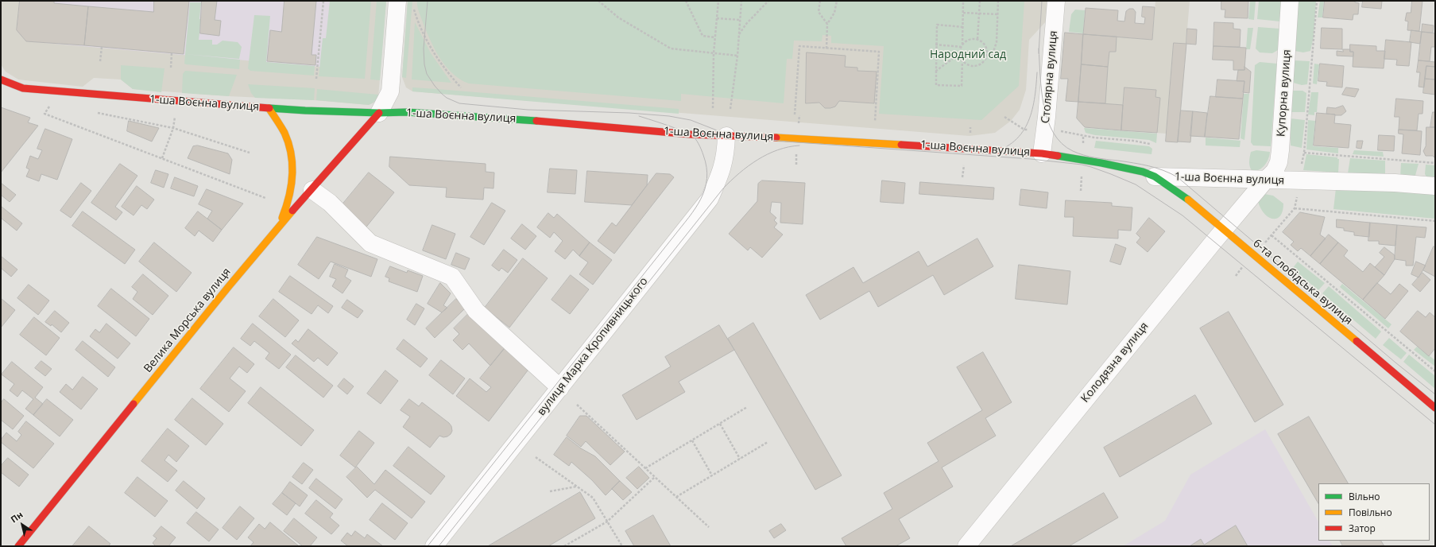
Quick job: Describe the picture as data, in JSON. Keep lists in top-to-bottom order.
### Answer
{
  "streets": {
    "street": [
      "Столярна вулиця",
      "Купорна вулиця",
      "1-ша Воєнна вулиця",
      "6-та Слобідська вулиця",
      "Велика Морська вулиця",
      "вулиця Марка Кропивницького",
      "Колодязна вулиця"
    ]
  },
  "crossings": [
    ["Столярна вулиця", "1-ша Воєнна вулиця"],
    ["Купорна вулиця", "1-ша Воєнна вулиця"],
    ["Купорна вулиця", "Колодязна вулиця"],
    ["1-ша Воєнна вулиця", "6-та Слобідська вулиця"],
    ["1-ша Воєнна вулиця", "Велика Морська вулиця"],
    ["1-ша Воєнна вулиця", "вулиця Марка Кропивницького"],
    ["1-ша Воєнна вулиця", "Колодязна вулиця"],
    ["6-та Слобідська вулиця", "Колодязна вулиця"]
  ],
  "parks": ["Народний сад"],
  "legend": ["Вільно", "Повільно", "Затор"],
  "north": "top left"
}
